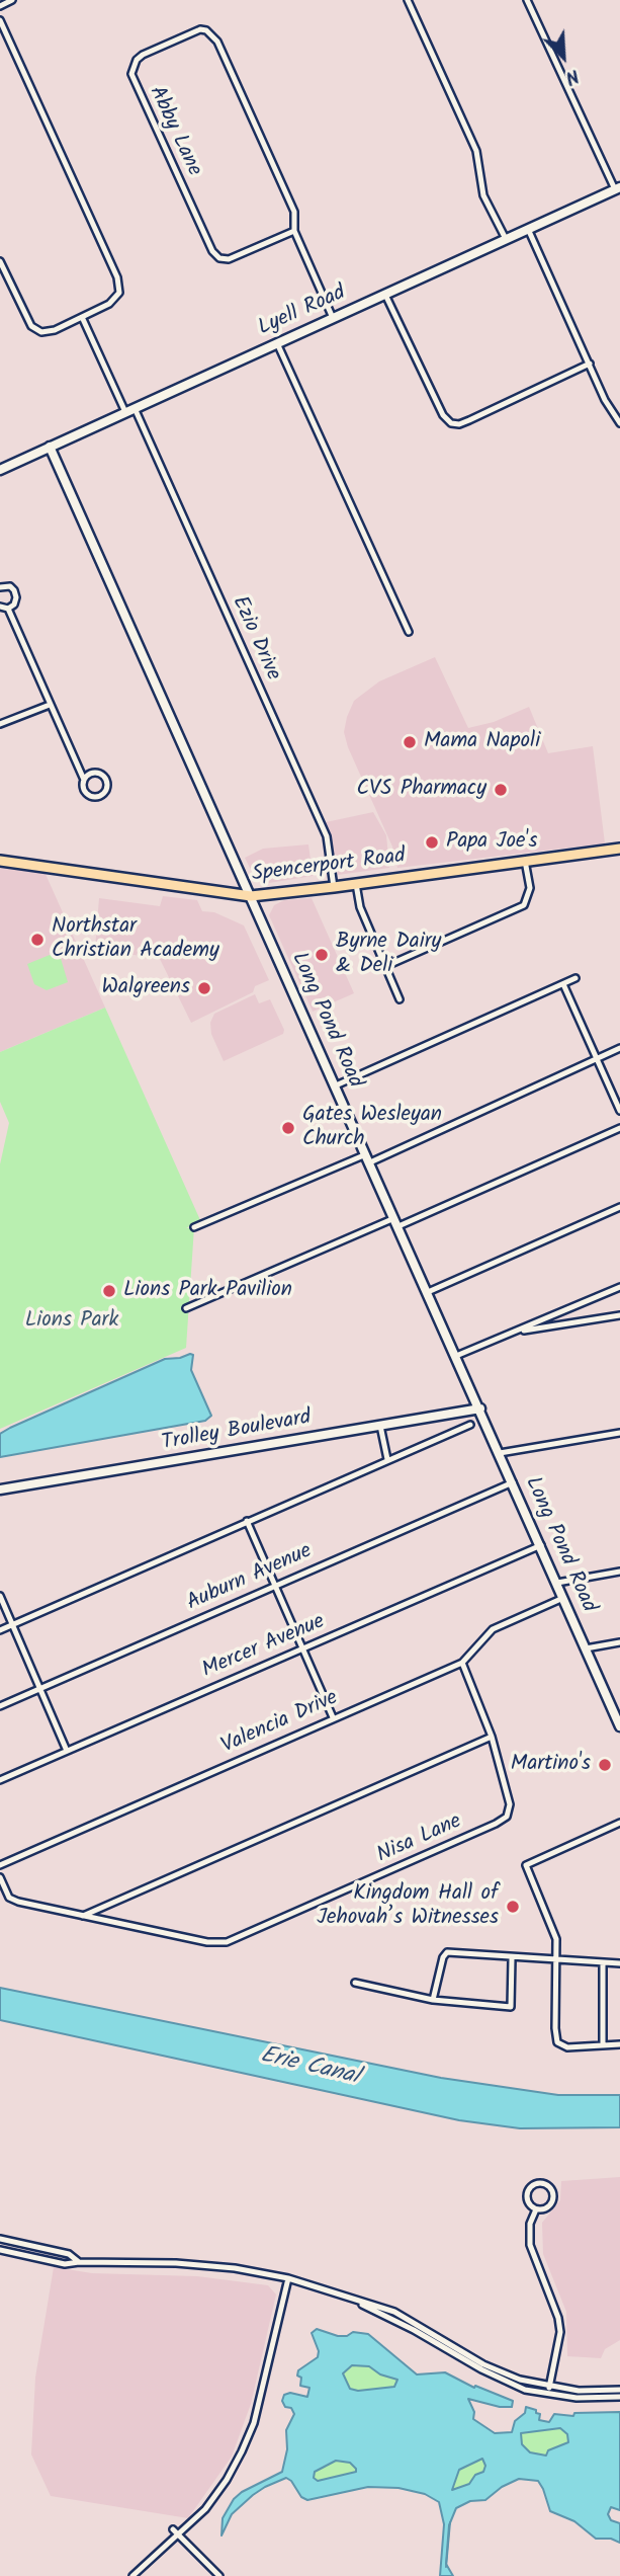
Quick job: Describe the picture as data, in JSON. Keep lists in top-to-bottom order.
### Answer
{
  "streets": {
    "main road": ["Spencerport Road"],
    "street": [
      "Abby Lane",
      "Lyell Road",
      "Ezio Drive",
      "Long Pond Road",
      "Trolley Boulevard",
      "Auburn Avenue",
      "Mercer Avenue",
      "Valencia Drive",
      "Nisa Lane"
    ]
  },
  "crossings": [
    ["Abby Lane", "Lyell Road"],
    ["Lyell Road", "Ezio Drive"],
    ["Lyell Road", "Long Pond Road"],
    ["Ezio Drive", "Spencerport Road"],
    ["Spencerport Road", "Long Pond Road"],
    ["Long Pond Road", "Trolley Boulevard"],
    ["Long Pond Road", "Auburn Avenue"],
    ["Long Pond Road", "Mercer Avenue"],
    ["Long Pond Road", "Valencia Drive"],
    ["Valencia Drive", "Nisa Lane"]
  ],
  "water": ["Erie Canal"],
  "parks": ["Lions Park"],
  "places": [
    "Mama Napoli",
    "CVS Pharmacy",
    "Papa Joe's",
    "Northstar Christian Academy",
    "Byrne Dairy & Deli",
    "Walgreens",
    "Gates Wesleyan Church",
    "Lions Park Pavilion",
    "Martino's",
    "Kingdom Hall of Jehovah’s Witnesses"
  ],
  "north": "bottom right"
}
